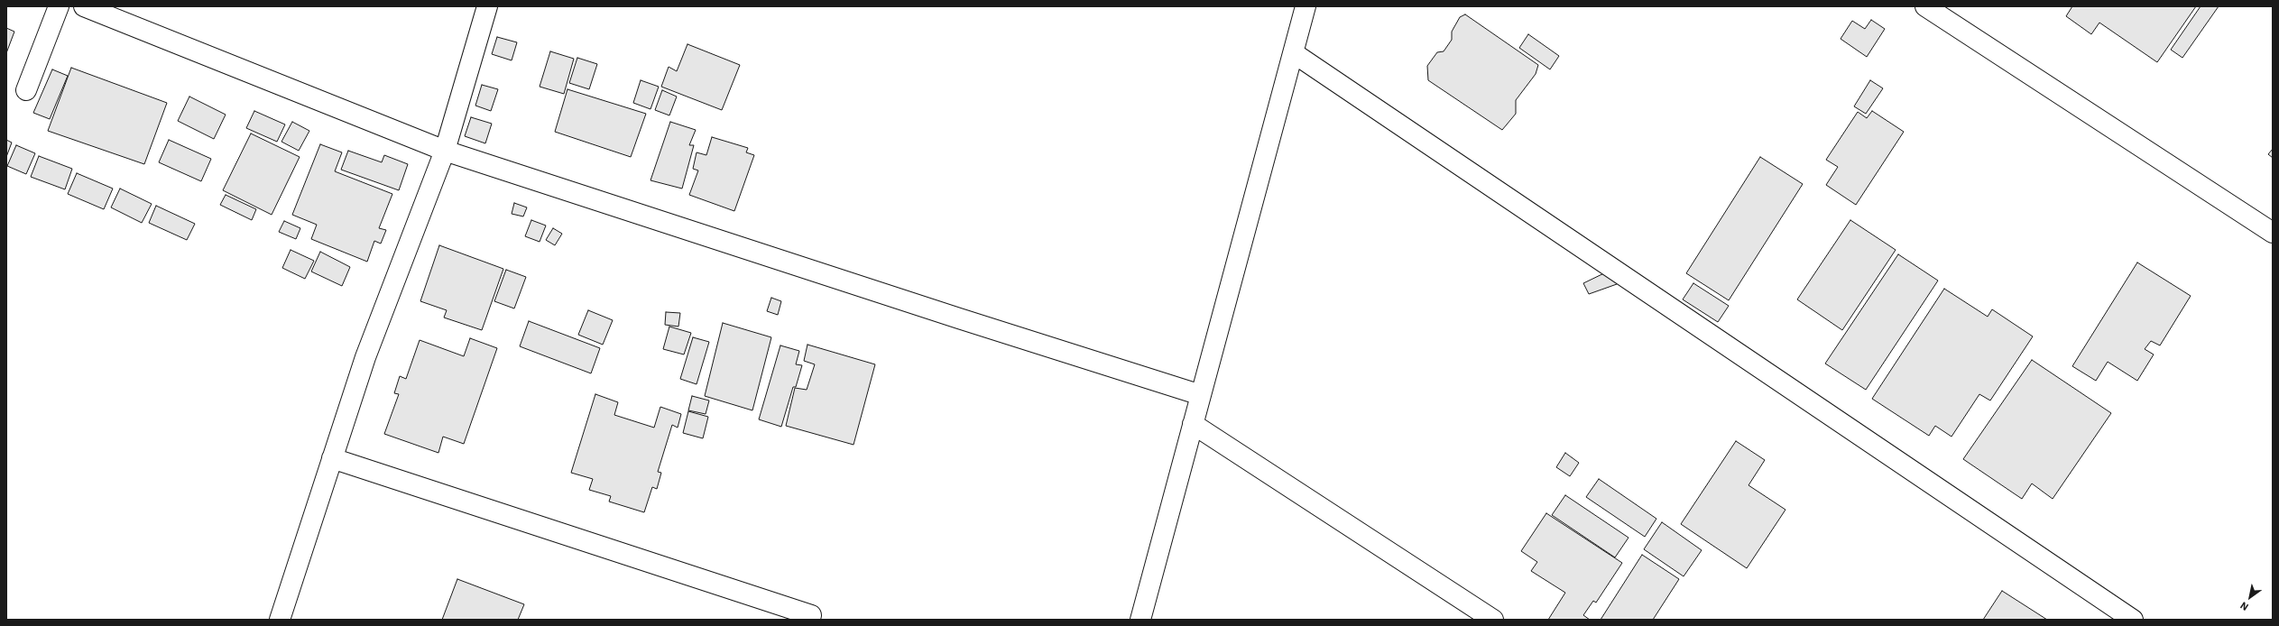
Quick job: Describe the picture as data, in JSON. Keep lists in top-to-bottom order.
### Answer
{
  "north": "bottom left"
}
